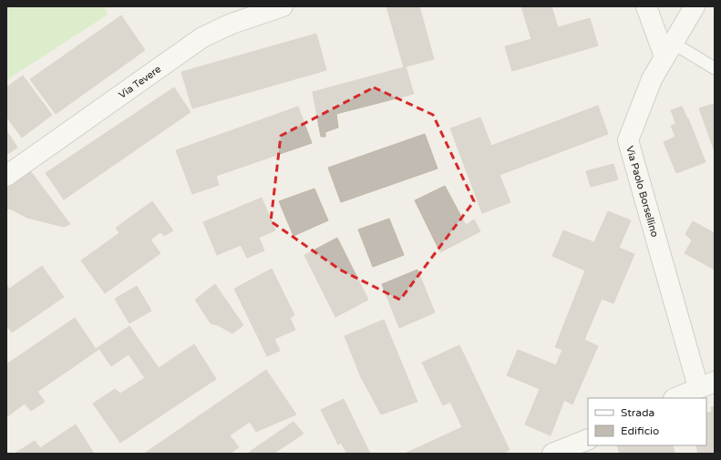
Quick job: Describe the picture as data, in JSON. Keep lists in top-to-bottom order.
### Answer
{
  "streets": {
    "street": ["Via Tevere", "Via Paolo Borsellino"]
  },
  "legend": ["Strada", "Edificio"]
}
